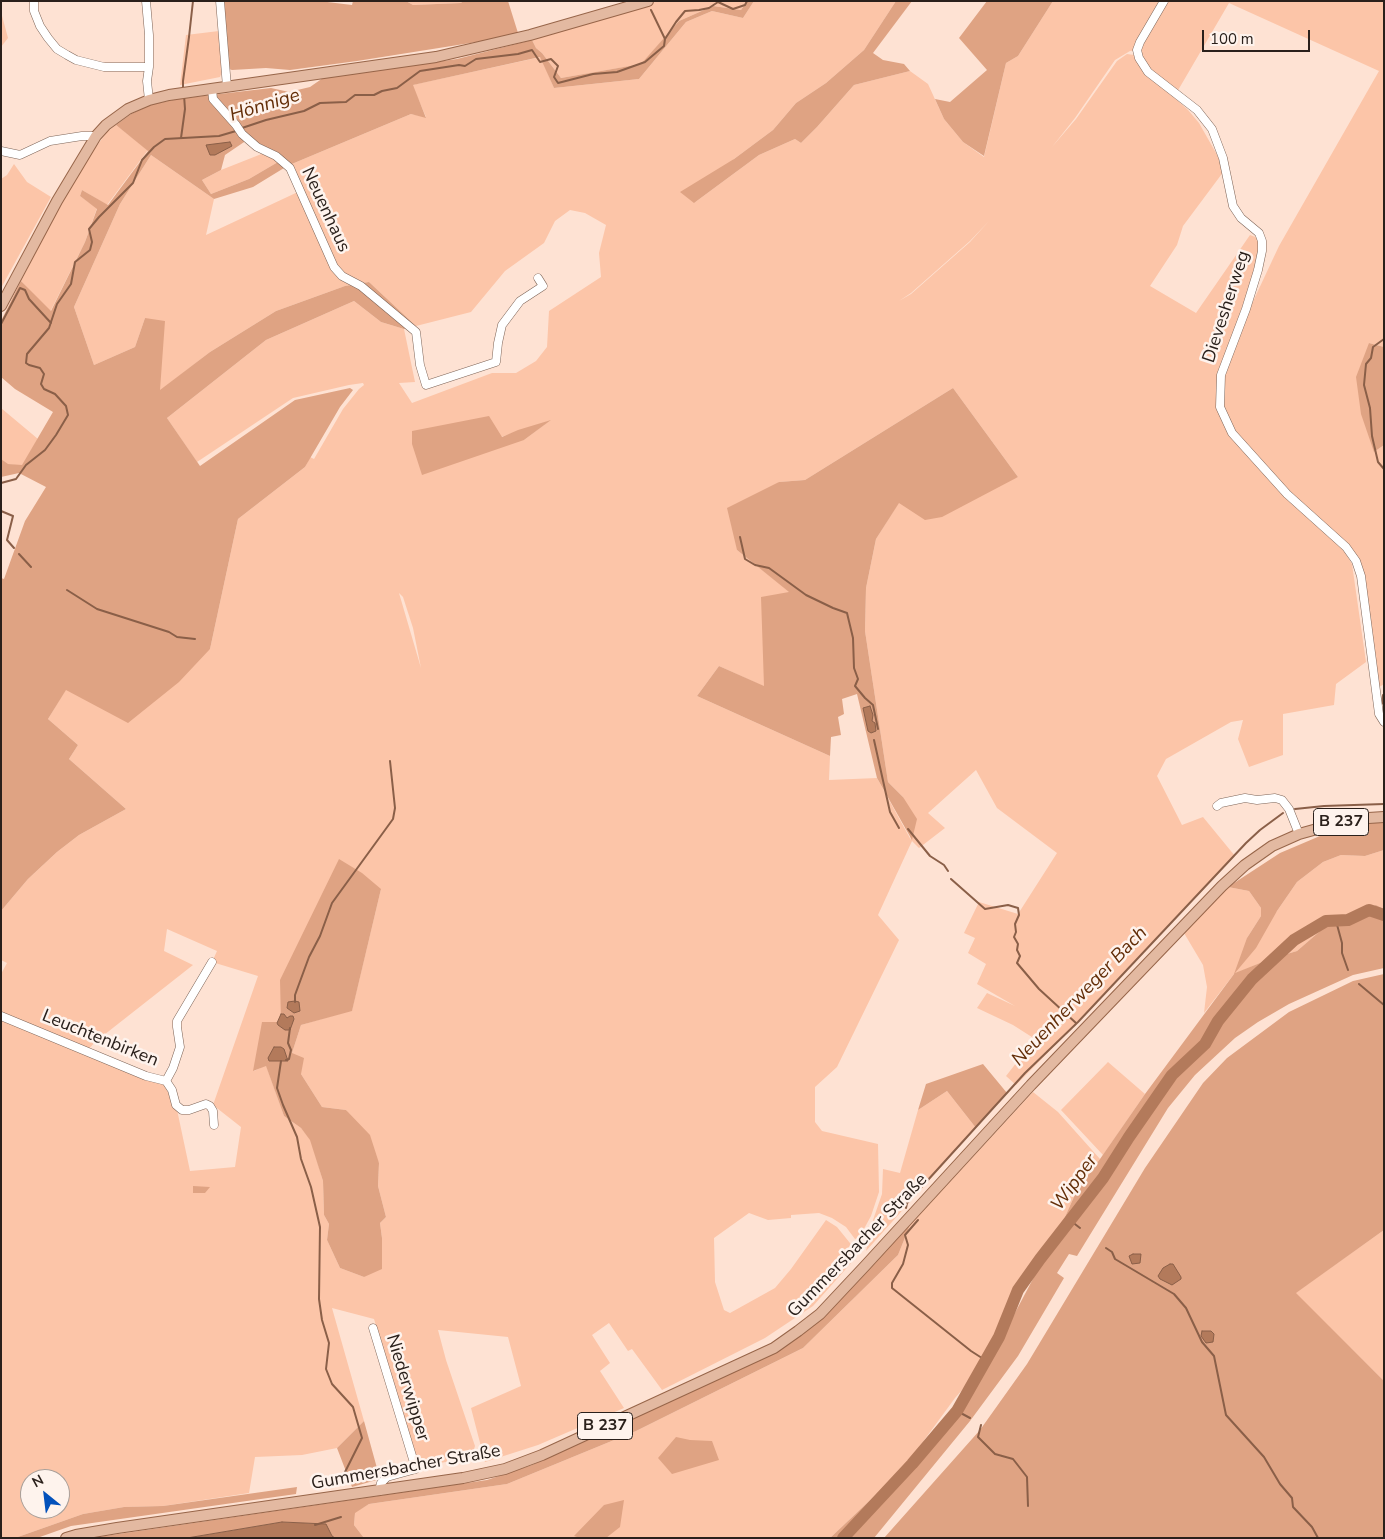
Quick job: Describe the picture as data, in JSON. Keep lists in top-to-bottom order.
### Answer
{
  "streets": {
    "main road": ["B 237", "Gummersbacher Straße"],
    "street": [
      "Neuenhaus",
      "Dievesherweg",
      "Leuchtenbirken",
      "Niederwipper"
    ]
  },
  "crossings": [
    ["Gummersbacher Straße", "Niederwipper"]
  ],
  "water": ["Hönnige", "Neuenherweger Bach", "Wipper"],
  "scale_bar": "100 m",
  "north": "top left"
}
